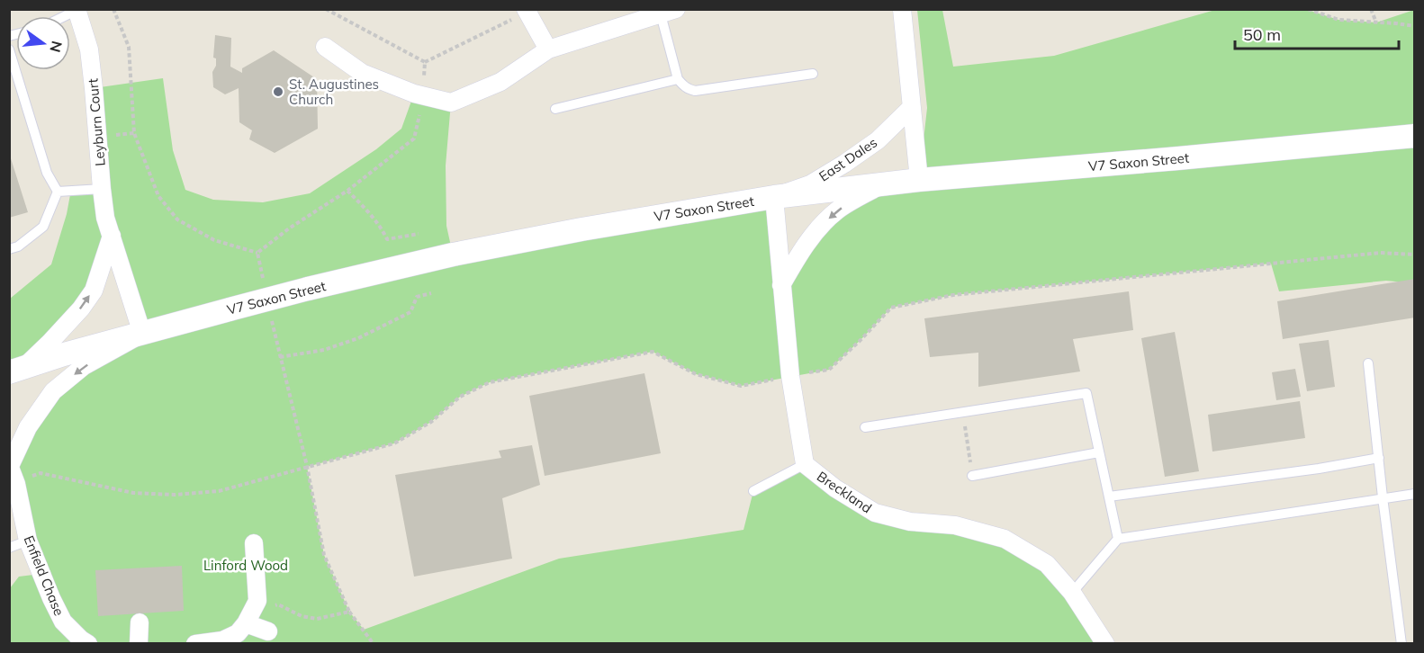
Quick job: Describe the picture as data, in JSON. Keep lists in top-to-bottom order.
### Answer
{
  "streets": {
    "street": [
      "Leyburn Court",
      "East Dales",
      "V7 Saxon Street",
      "Breckland",
      "Enfield Chase"
    ]
  },
  "crossings": [
    ["Leyburn Court", "V7 Saxon Street"],
    ["Leyburn Court", "Enfield Chase"],
    ["East Dales", "V7 Saxon Street"],
    ["East Dales", "Breckland"],
    ["V7 Saxon Street", "Breckland"],
    ["V7 Saxon Street", "Enfield Chase"]
  ],
  "parks": ["Linford Wood"],
  "places": ["St. Augustines Church"],
  "scale_bar": "50 m",
  "north": "right"
}
